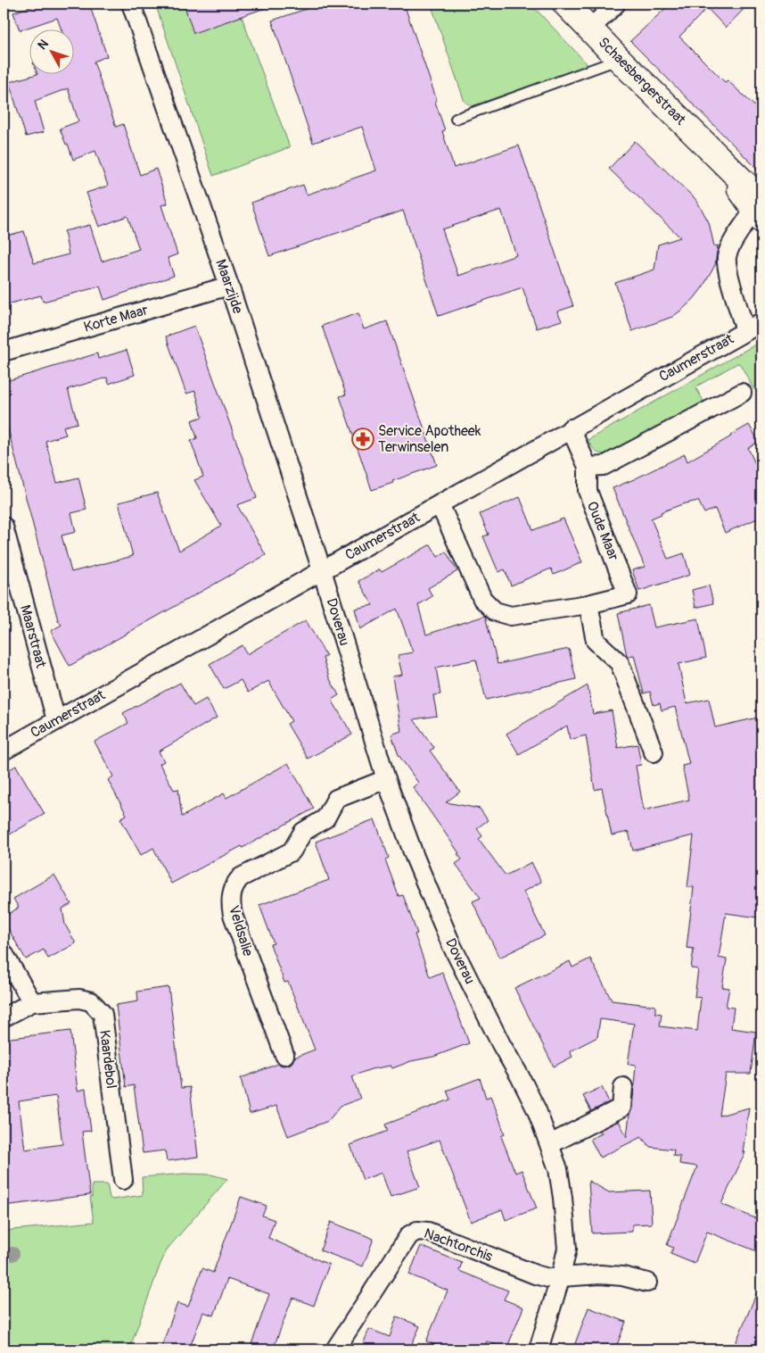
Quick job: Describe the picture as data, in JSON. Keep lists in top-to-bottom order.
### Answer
{
  "streets": {
    "street": [
      "Schaesbergerstraat",
      "Maarzijde",
      "Korte Maar",
      "Caumerstraat",
      "Oude Maar",
      "Doverau",
      "Maarstraat",
      "Veldsalie",
      "Kaardebol",
      "Nachtorchis"
    ]
  },
  "crossings": [
    ["Maarzijde", "Korte Maar"],
    ["Maarzijde", "Caumerstraat"],
    ["Maarzijde", "Doverau"],
    ["Caumerstraat", "Oude Maar"],
    ["Caumerstraat", "Doverau"],
    ["Caumerstraat", "Maarstraat"],
    ["Doverau", "Veldsalie"],
    ["Doverau", "Nachtorchis"]
  ],
  "places": {
    "pharmacy": ["Service Apotheek Terwinselen"]
  },
  "north": "top left"
}
